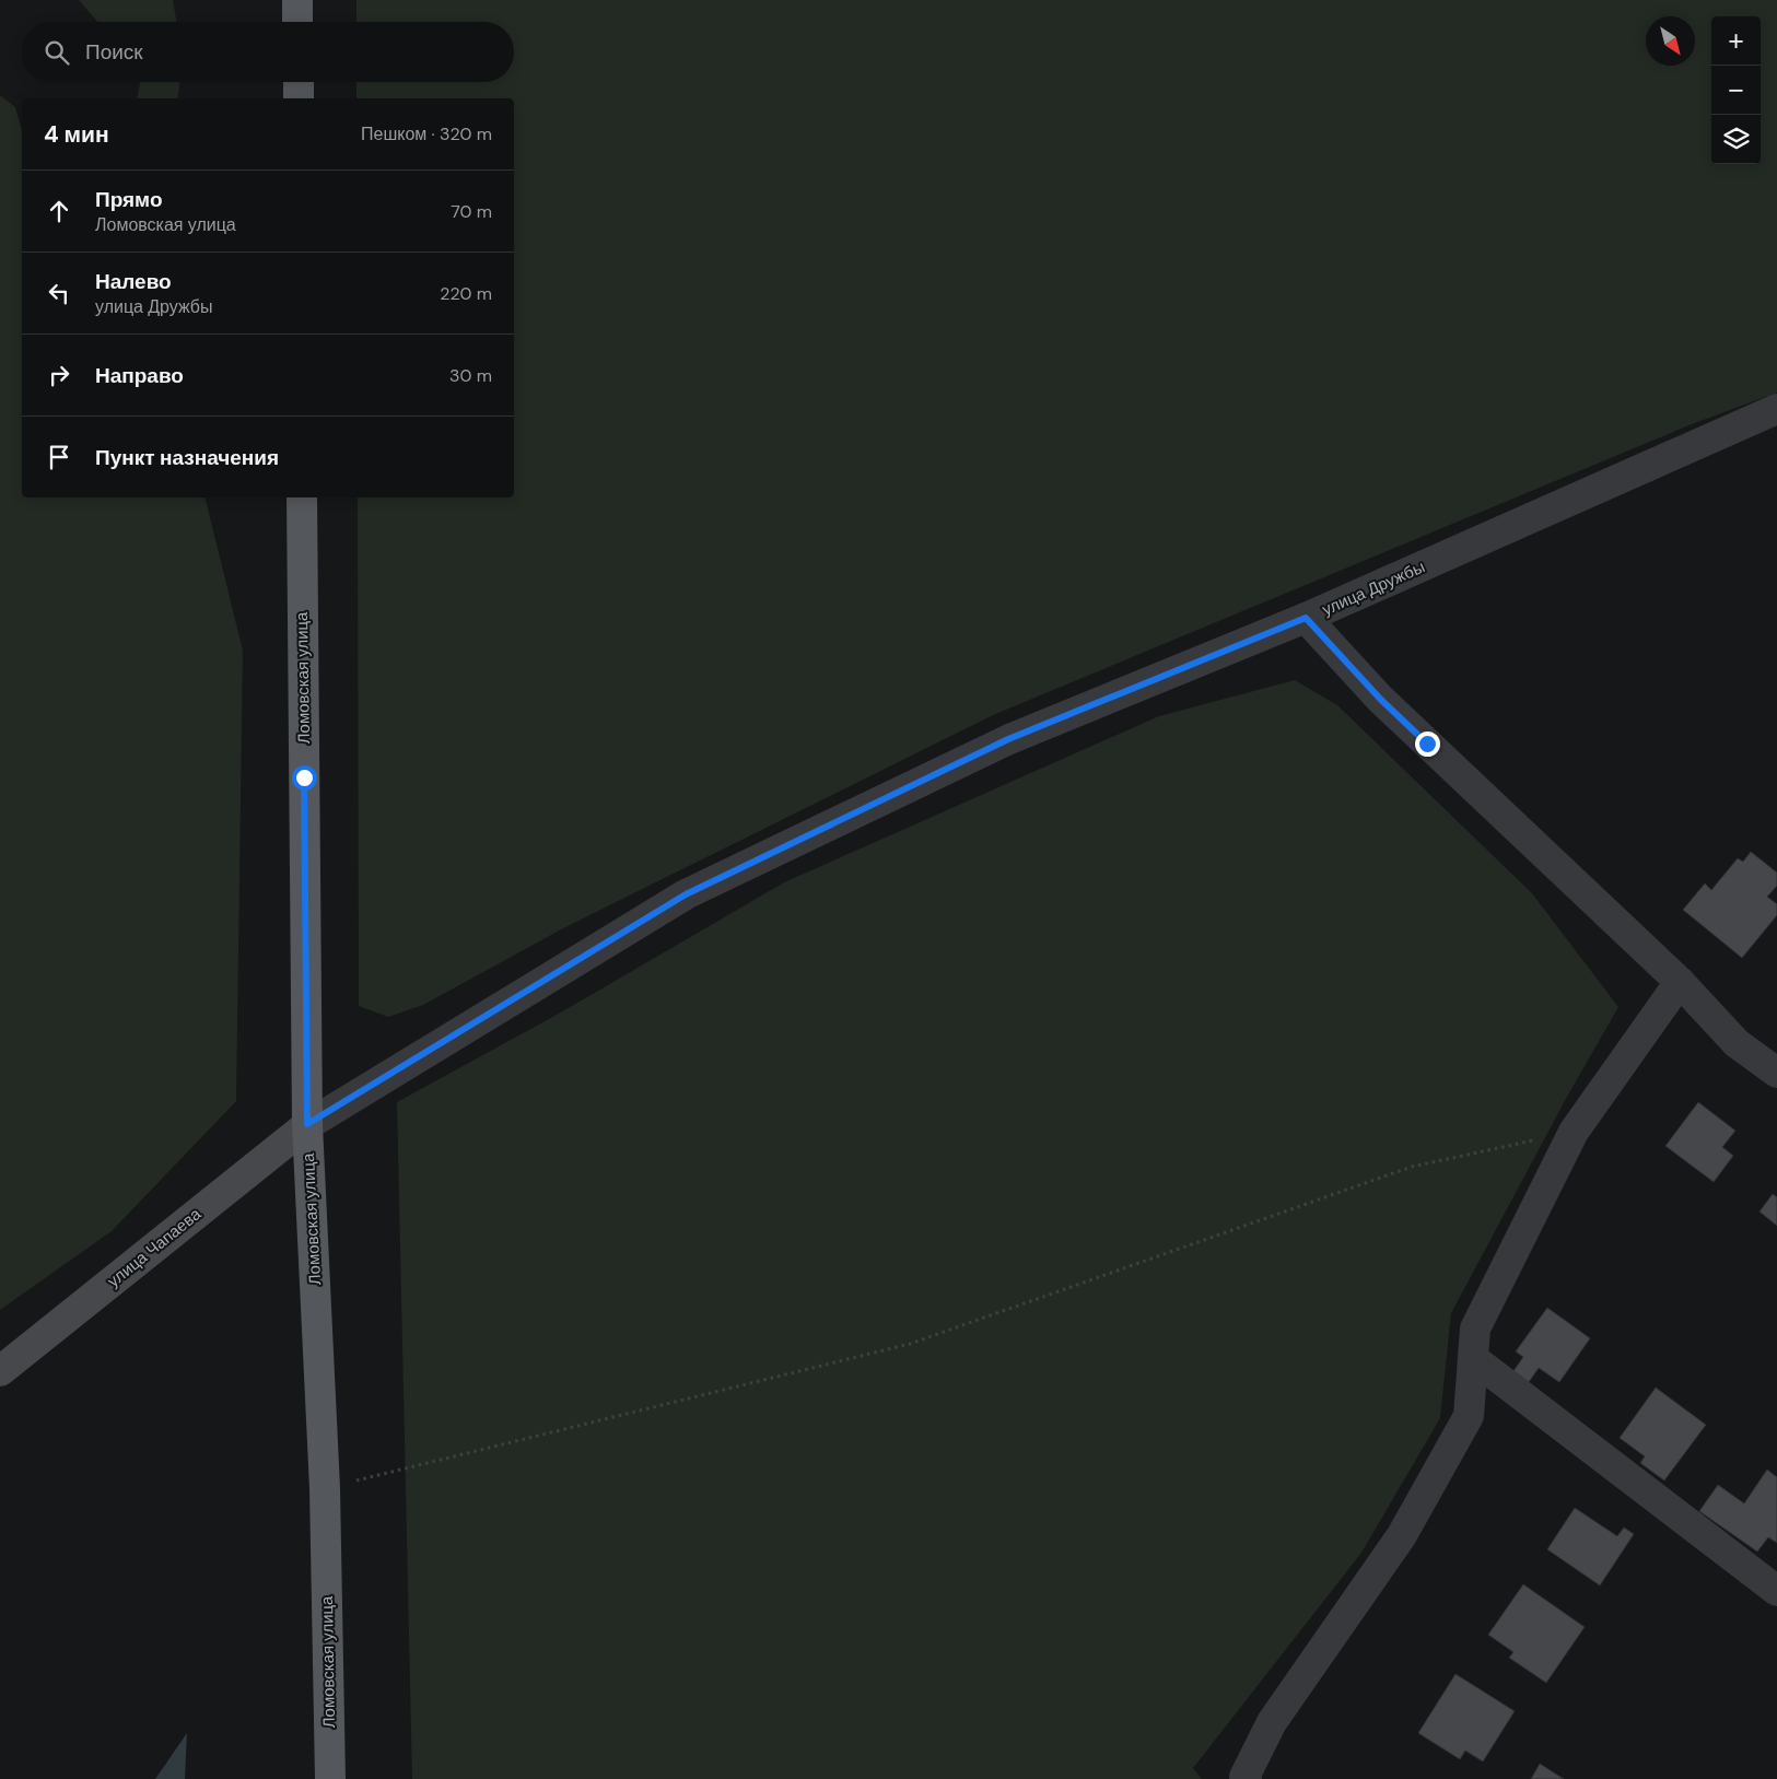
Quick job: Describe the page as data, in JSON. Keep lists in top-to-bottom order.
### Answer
{
  "streets": {
    "main road": ["Ломовская улица"],
    "street": ["улица Дружбы", "улица Чапаева"]
  },
  "crossings": [
    ["улица Дружбы", "Ломовская улица"],
    ["улица Дружбы", "улица Чапаева"],
    ["Ломовская улица", "улица Чапаева"]
  ],
  "north": "bottom right",
  "page": {
    "map_buttons": ["+", "−"],
    "search": "Поиск",
    "heading": ["4 мин", "Пешком · 320 m"],
    "list": [
      ["Прямо", "Ломовская улица", "70 m"],
      ["Налево", "улица Дружбы", "220 m"],
      ["Направо", "30 m"],
      "Пункт назначения"
    ]
  }
}
